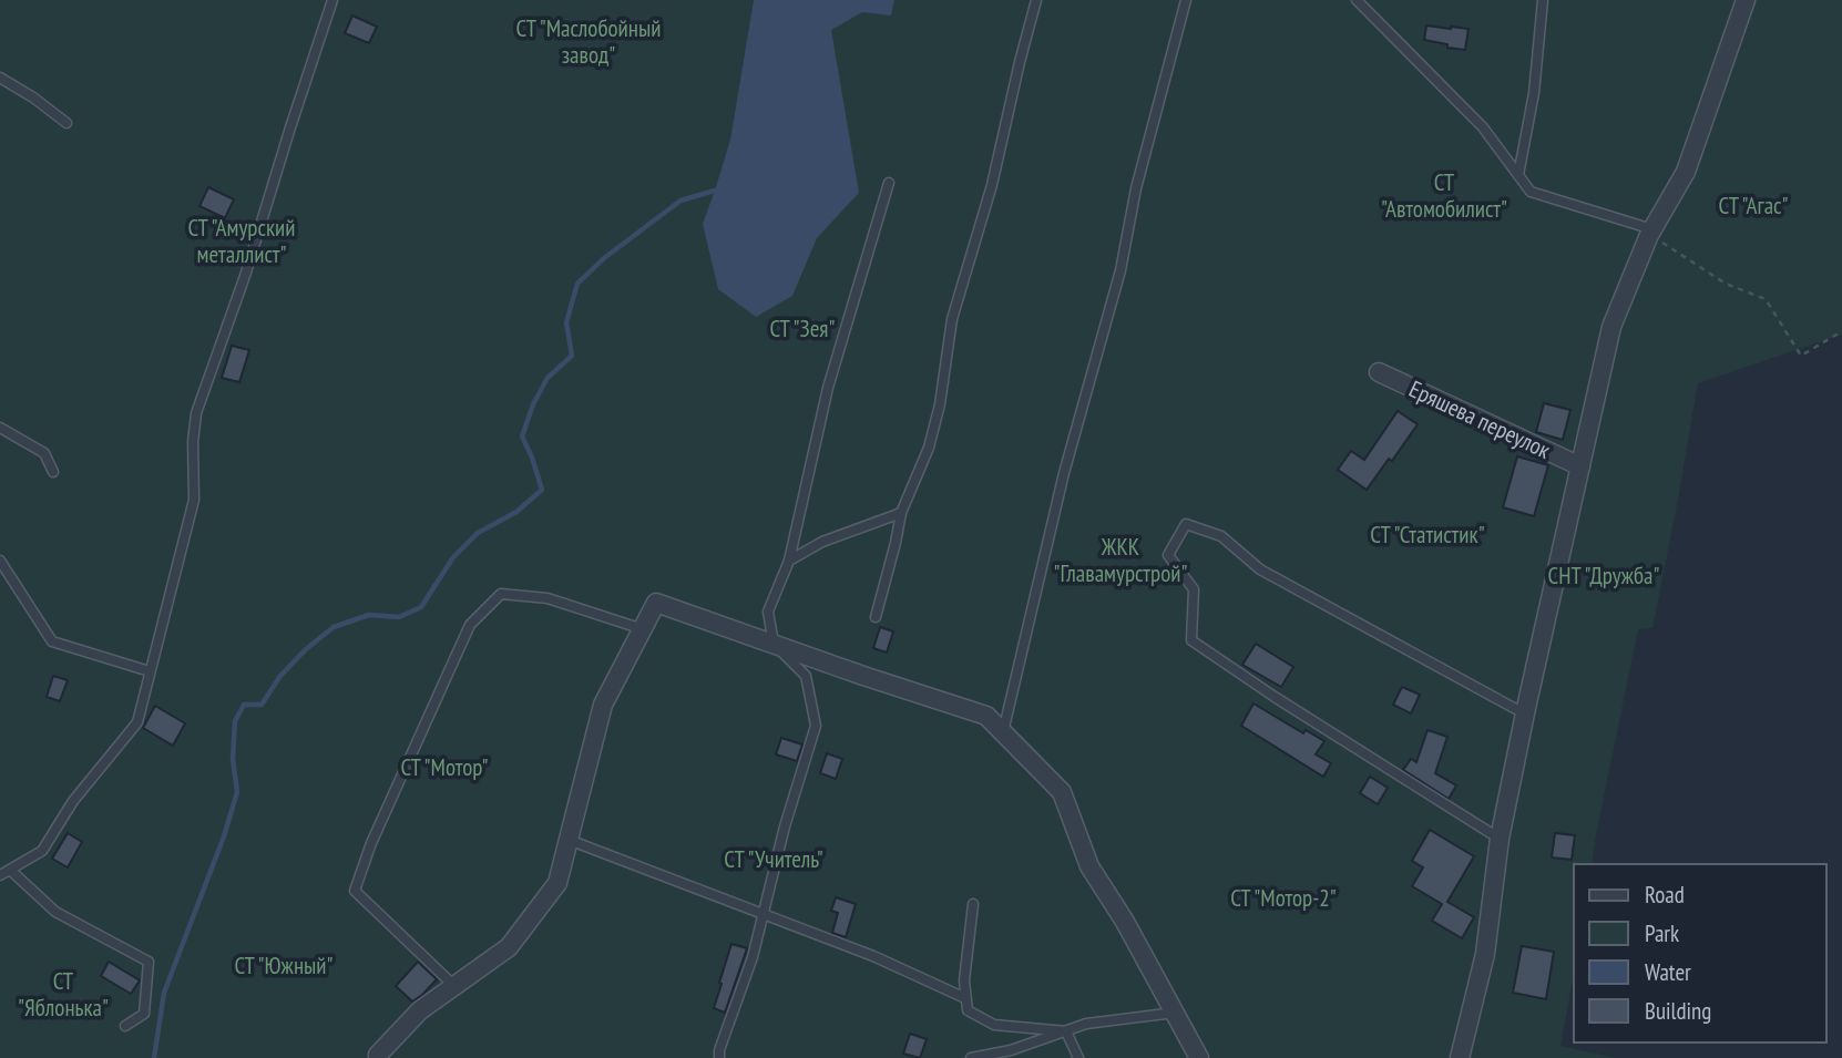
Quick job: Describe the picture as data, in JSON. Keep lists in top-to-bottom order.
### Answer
{
  "streets": {
    "street": ["Еряшева переулок"]
  },
  "parks": [
    "СТ \"Маслобойный завод\"",
    "СТ \"Автомобилист\"",
    "СТ \"Агас\"",
    "СТ \"Амурский металлист\"",
    "СТ \"Зея\"",
    "СТ \"Статистик\"",
    "ЖКК \"Главамурстрой\"",
    "СНТ \"Дружба\"",
    "СТ \"Мотор\"",
    "СТ \"Учитель\"",
    "СТ \"Мотор-2\"",
    "СТ \"Южный\"",
    "СТ \"Яблонька\""
  ],
  "legend": [
    "Road",
    "Park",
    "Water",
    "Building"
  ]
}
